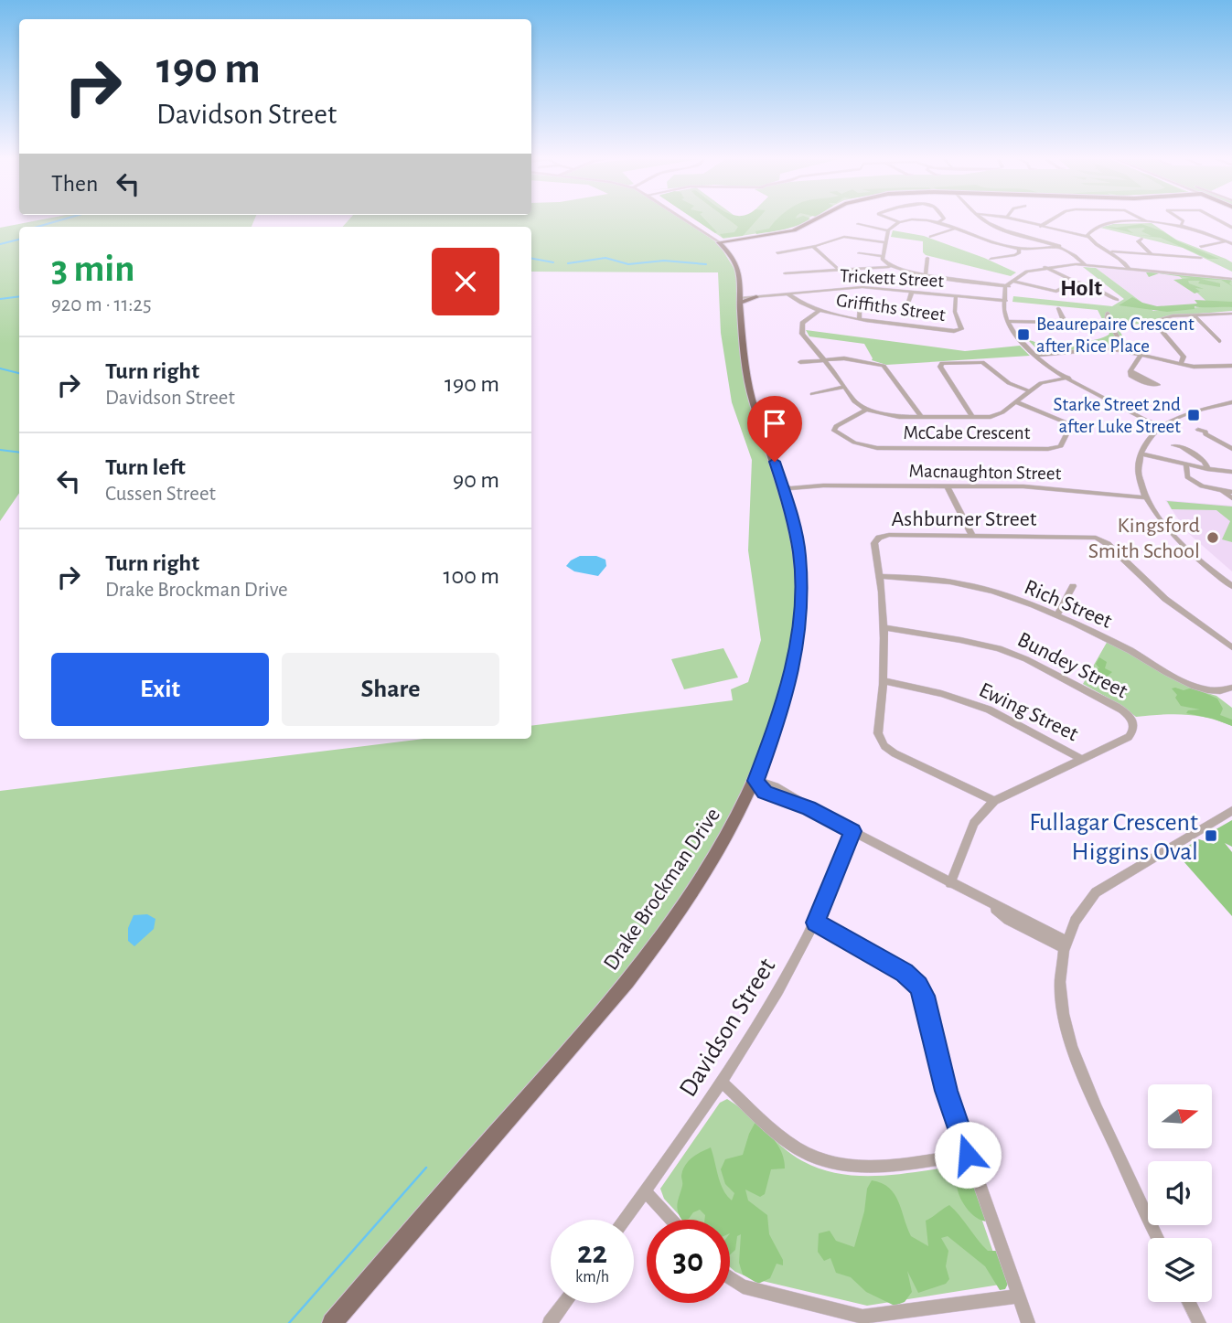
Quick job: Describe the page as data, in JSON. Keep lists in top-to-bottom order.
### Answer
{
  "streets": {
    "main road": ["Drake Brockman Drive"],
    "street": [
      "Trickett Street",
      "Griffiths Street",
      "McCabe Crescent",
      "Macnaughton Street",
      "Ashburner Street",
      "Rich Street",
      "Bundey Street",
      "Ewing Street",
      "Davidson Street"
    ]
  },
  "crossings": [
    ["Trickett Street", "Griffiths Street"],
    ["Macnaughton Street", "Drake Brockman Drive"],
    ["Ashburner Street", "Rich Street"],
    ["Ashburner Street", "Bundey Street"],
    ["Ashburner Street", "Ewing Street"],
    ["Bundey Street", "Ewing Street"]
  ],
  "districts": ["Holt"],
  "places": {
    "transit": ["Beaurepaire Crescent after Rice Place", "Starke Street 2nd after Luke Street", "Fullagar Crescent Higgins Oval"],
    "other": ["Kingsford Smith School"]
  },
  "north": "right",
  "page": {
    "turn": ["190 m", "Davidson Street"],
    "then": "Then",
    "heading": ["3 min", "920 m · 11:25"],
    "list": [
      {
        "name": "Turn right",
        "note": "Davidson Street",
        "value": "190 m"
      },
      {
        "name": "Turn left",
        "note": "Cussen Street",
        "value": "90 m"
      },
      {
        "name": "Turn right",
        "note": "Drake Brockman Drive",
        "value": "100 m"
      }
    ],
    "buttons": ["Exit", "Share"],
    "speed": "22 km/h",
    "limit": "30"
  }
}
